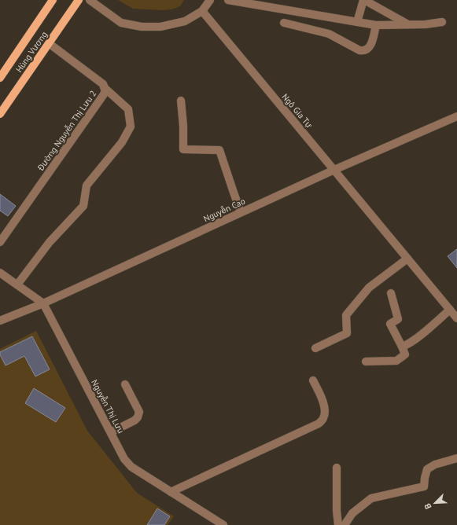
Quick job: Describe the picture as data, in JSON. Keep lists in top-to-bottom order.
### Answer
{
  "streets": {
    "main road": ["Hùng Vương"],
    "street": [
      "Ngô Gia Tự",
      "Đường Nguyễn Thị Lưu 2",
      "Nguyễn Cao",
      "Nguyễn Thị Lưu"
    ]
  },
  "crossings": [
    ["Hùng Vương", "Đường Nguyễn Thị Lưu 2"],
    ["Ngô Gia Tự", "Nguyễn Cao"],
    ["Nguyễn Cao", "Nguyễn Thị Lưu"]
  ],
  "north": "bottom left"
}
